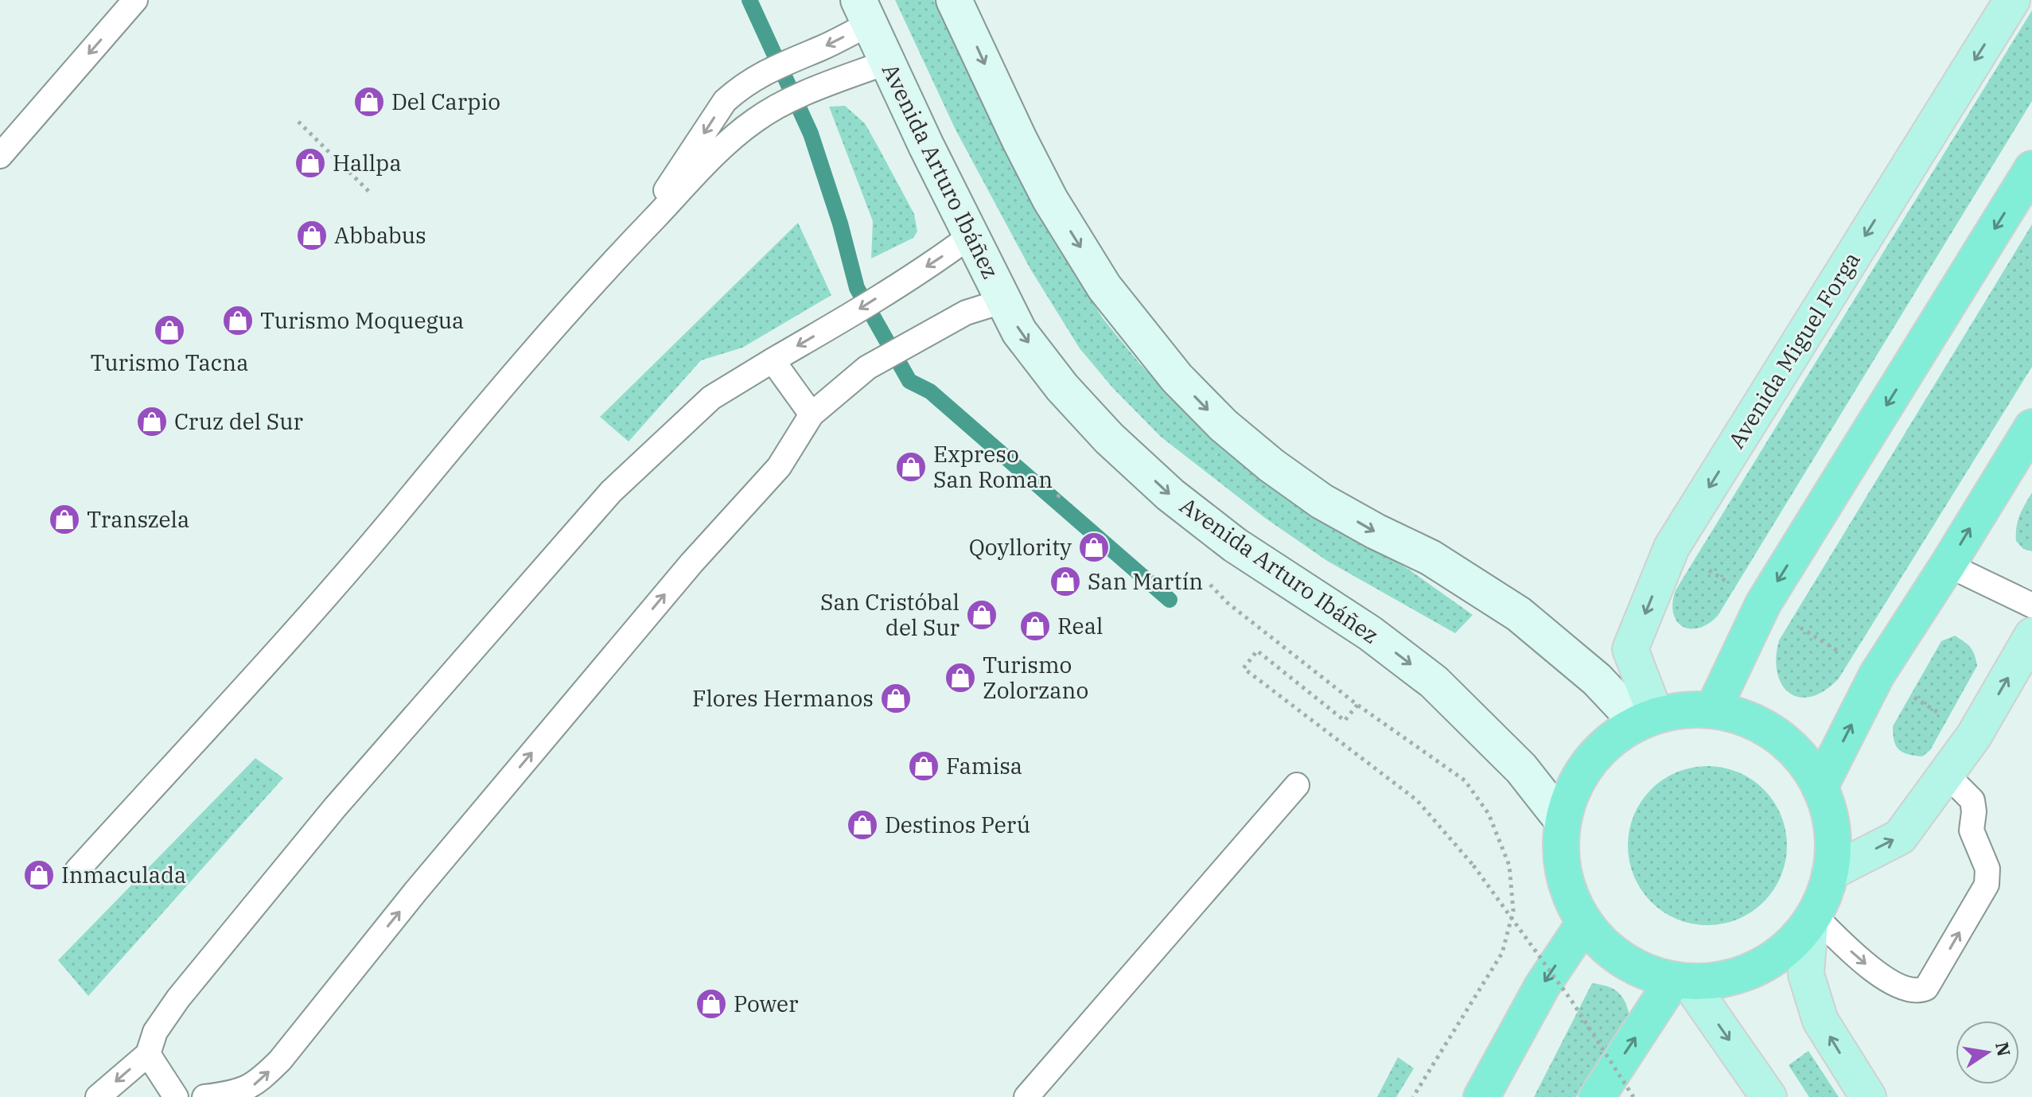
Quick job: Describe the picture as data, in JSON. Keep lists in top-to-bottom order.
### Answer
{
  "streets": {
    "main road": ["Avenida Arturo Ibáñez", "Avenida Miguel Forga"]
  },
  "one_way": ["Avenida Miguel Forga"],
  "places": {
    "shop": [
      "Del Carpio",
      "Hallpa",
      "Abbabus",
      "Turismo Moquegua",
      "Turismo Tacna",
      "Cruz del Sur",
      "Expreso San Roman",
      "Transzela",
      "Qoyllority",
      "San Martín",
      "San Cristóbal del Sur",
      "Real",
      "Turismo Zolorzano",
      "Flores Hermanos",
      "Famisa",
      "Destinos Perú",
      "Inmaculada",
      "Power"
    ]
  },
  "north": "right"
}
